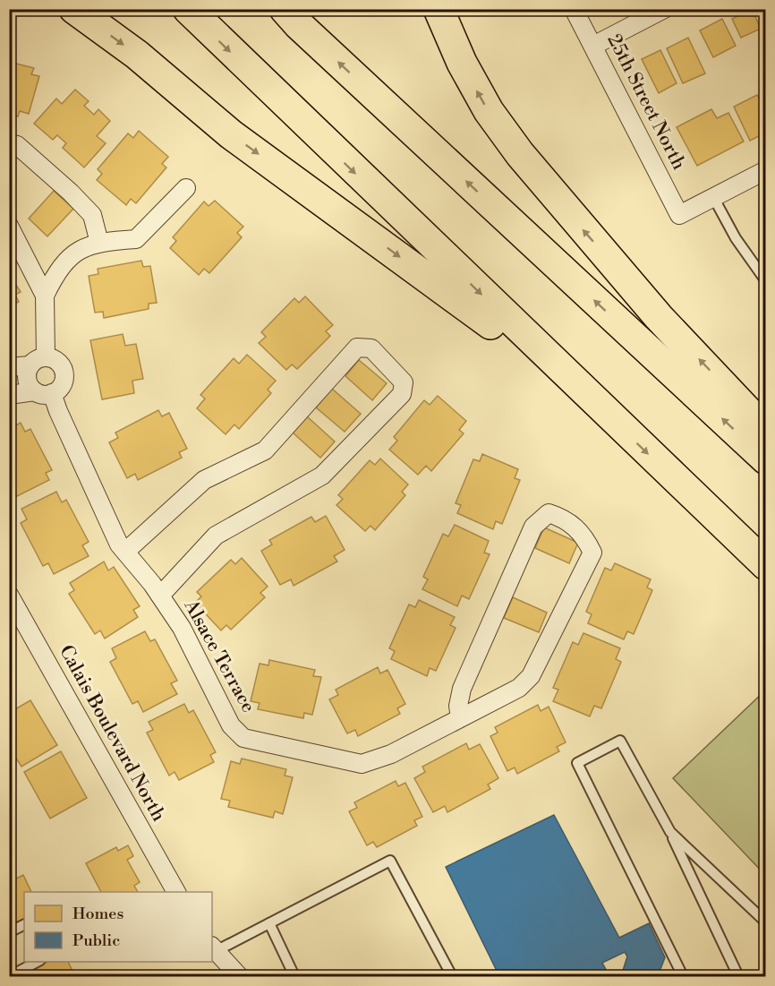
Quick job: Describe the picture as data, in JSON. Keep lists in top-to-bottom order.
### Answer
{
  "streets": {
    "street": ["25th Street North", "Alsace Terrace", "Calais Boulevard North"]
  },
  "legend": ["Homes", "Public"]
}
